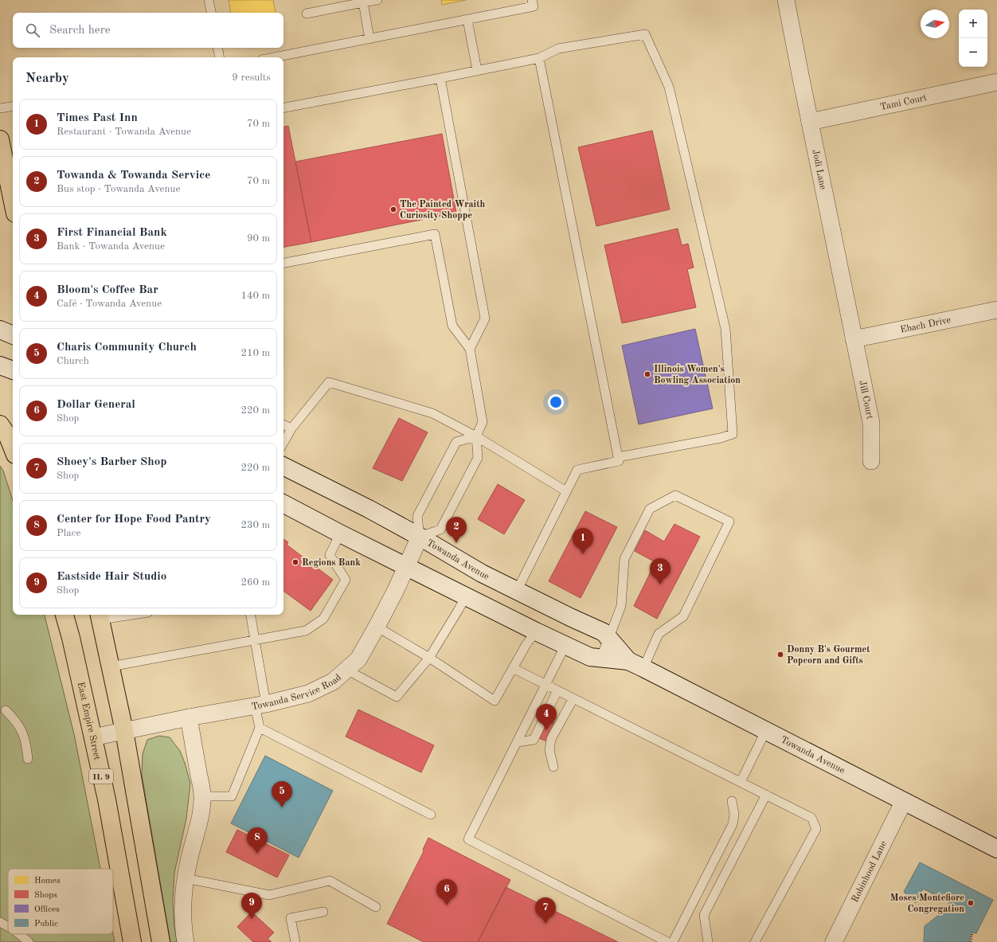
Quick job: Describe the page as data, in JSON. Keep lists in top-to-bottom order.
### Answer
{
  "streets": {
    "main road": ["Towanda Avenue", "East Empire Street", "IL 9"],
    "street": [
      "Tami Court",
      "Jodi Lane",
      "Ebach Drive",
      "Jill Court",
      "Towanda Service Road",
      "Robinhood Lane"
    ]
  },
  "crossings": [
    ["Tami Court", "Jodi Lane"],
    ["Jodi Lane", "Ebach Drive"],
    ["Jodi Lane", "Jill Court"],
    ["Ebach Drive", "Jill Court"],
    ["Towanda Avenue", "Towanda Service Road"],
    ["Towanda Avenue", "Robinhood Lane"],
    ["Towanda Service Road", "East Empire Street"]
  ],
  "places": [
    "The Painted Wraith Curiosity Shoppe",
    "Illinois Women's Bowling Association",
    "Regions Bank",
    "Donny B's Gourmet Popcorn and Gifts",
    "Moses Montefiore Congregation"
  ],
  "legend": [
    "Homes",
    "Shops",
    "Offices",
    "Public"
  ],
  "north": "right",
  "page": {
    "map_buttons": ["+", "−"],
    "search": "Search here",
    "heading": ["Nearby", "9 results"],
    "list": [
      {
        "mark": "1",
        "name": "Times Past Inn",
        "note": "Restaurant · Towanda Avenue",
        "value": "70 m"
      },
      {
        "mark": "2",
        "name": "Towanda & Towanda Service",
        "note": "Bus stop · Towanda Avenue",
        "value": "70 m"
      },
      {
        "mark": "3",
        "name": "First Financial Bank",
        "note": "Bank · Towanda Avenue",
        "value": "90 m"
      },
      {
        "mark": "4",
        "name": "Bloom's Coffee Bar",
        "note": "Café · Towanda Avenue",
        "value": "140 m"
      },
      {
        "mark": "5",
        "name": "Charis Community Church",
        "note": "Church",
        "value": "210 m"
      },
      {
        "mark": "6",
        "name": "Dollar General",
        "note": "Shop",
        "value": "220 m"
      },
      {
        "mark": "7",
        "name": "Shoey's Barber Shop",
        "note": "Shop",
        "value": "220 m"
      },
      {
        "mark": "8",
        "name": "Center for Hope Food Pantry",
        "note": "Place",
        "value": "230 m"
      },
      {
        "mark": "9",
        "name": "Eastside Hair Studio",
        "note": "Shop",
        "value": "260 m"
      }
    ],
    "pins": [
      "2",
      "1",
      "3",
      "4",
      "5",
      "8",
      "6",
      "9",
      "7"
    ]
  }
}
